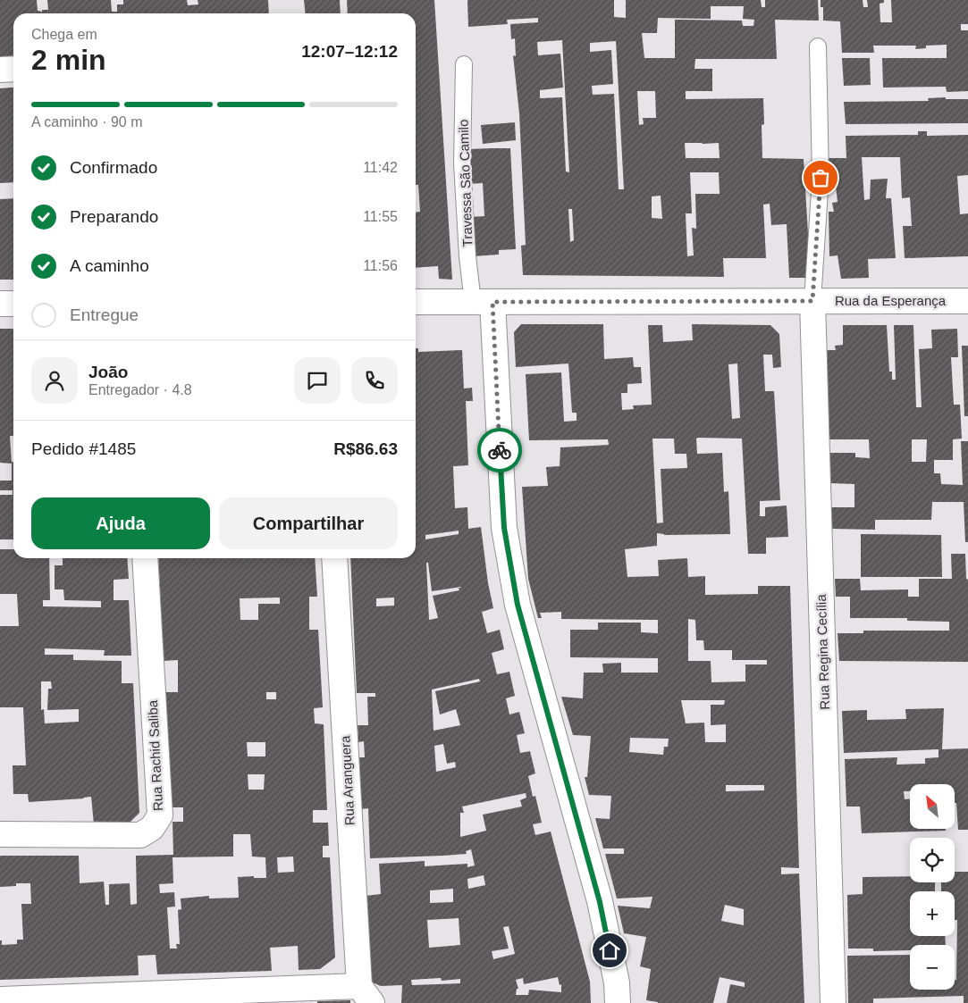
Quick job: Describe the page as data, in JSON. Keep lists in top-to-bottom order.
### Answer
{
  "streets": {
    "street": [
      "Rua da Esperança",
      "Rua Regina Cecília",
      "Rua Rachid Saliba",
      "Rua Aranguera"
    ],
    "lane": ["Travessa São Camilo"]
  },
  "crossings": [
    ["Travessa São Camilo", "Rua da Esperança"],
    ["Rua da Esperança", "Rua Regina Cecília"]
  ],
  "north": "top left",
  "page": {
    "heading": ["2 min", "Chega em", "12:07–12:12"],
    "panel": [
      "João",
      "Entregador · 4.8",
      "Pedido #1485",
      "R$86.63"
    ],
    "bar": "A caminho · 90 m",
    "list": [
      ["Confirmado", "11:42"],
      ["Preparando", "11:55"],
      ["A caminho", "11:56"],
      "Entregue"
    ],
    "buttons": ["Ajuda", "Compartilhar"],
    "map_buttons": ["+", "−"]
  }
}
